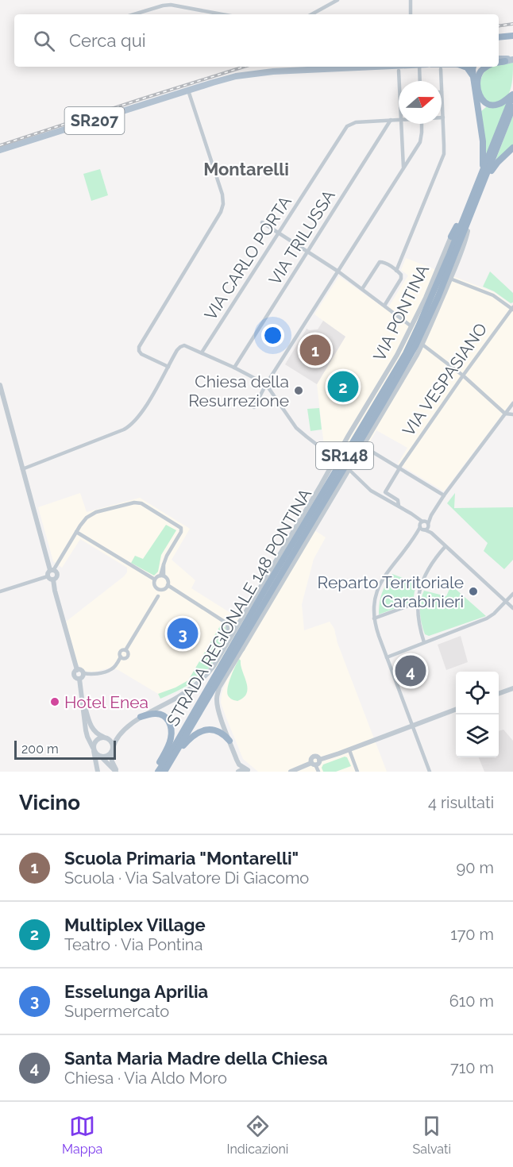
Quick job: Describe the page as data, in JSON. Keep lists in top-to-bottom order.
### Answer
{
  "streets": {
    "highway": ["SR148", "STRADA REGIONALE 148 PONTINA"],
    "main road": ["SR207"],
    "street": [
      "VIA TRILUSSA",
      "VIA CARLO PORTA",
      "VIA PONTINA",
      "VIA VESPASIANO"
    ]
  },
  "crossings": [
    ["VIA TRILUSSA", "VIA CARLO PORTA"]
  ],
  "districts": ["Montarelli"],
  "places": ["Chiesa della Resurrezione", "Reparto Territoriale Carabinieri", "Hotel Enea"],
  "scale_bar": "200 m",
  "north": "right",
  "page": {
    "search": "Cerca qui",
    "pins": [
      "1",
      "2",
      "3",
      "4"
    ],
    "scale": "200 m",
    "heading": ["Vicino", "4 risultati"],
    "list": [
      {
        "mark": "1",
        "name": "Scuola Primaria \"Montarelli\"",
        "note": "Scuola · Via Salvatore Di Giacomo",
        "value": "90 m"
      },
      {
        "mark": "2",
        "name": "Multiplex Village",
        "note": "Teatro · Via Pontina",
        "value": "170 m"
      },
      {
        "mark": "3",
        "name": "Esselunga Aprilia",
        "note": "Supermercato",
        "value": "610 m"
      },
      {
        "mark": "4",
        "name": "Santa Maria Madre della Chiesa",
        "note": "Chiesa · Via Aldo Moro",
        "value": "710 m"
      }
    ],
    "nav": ["Mappa", "Indicazioni", "Salvati"]
  }
}
